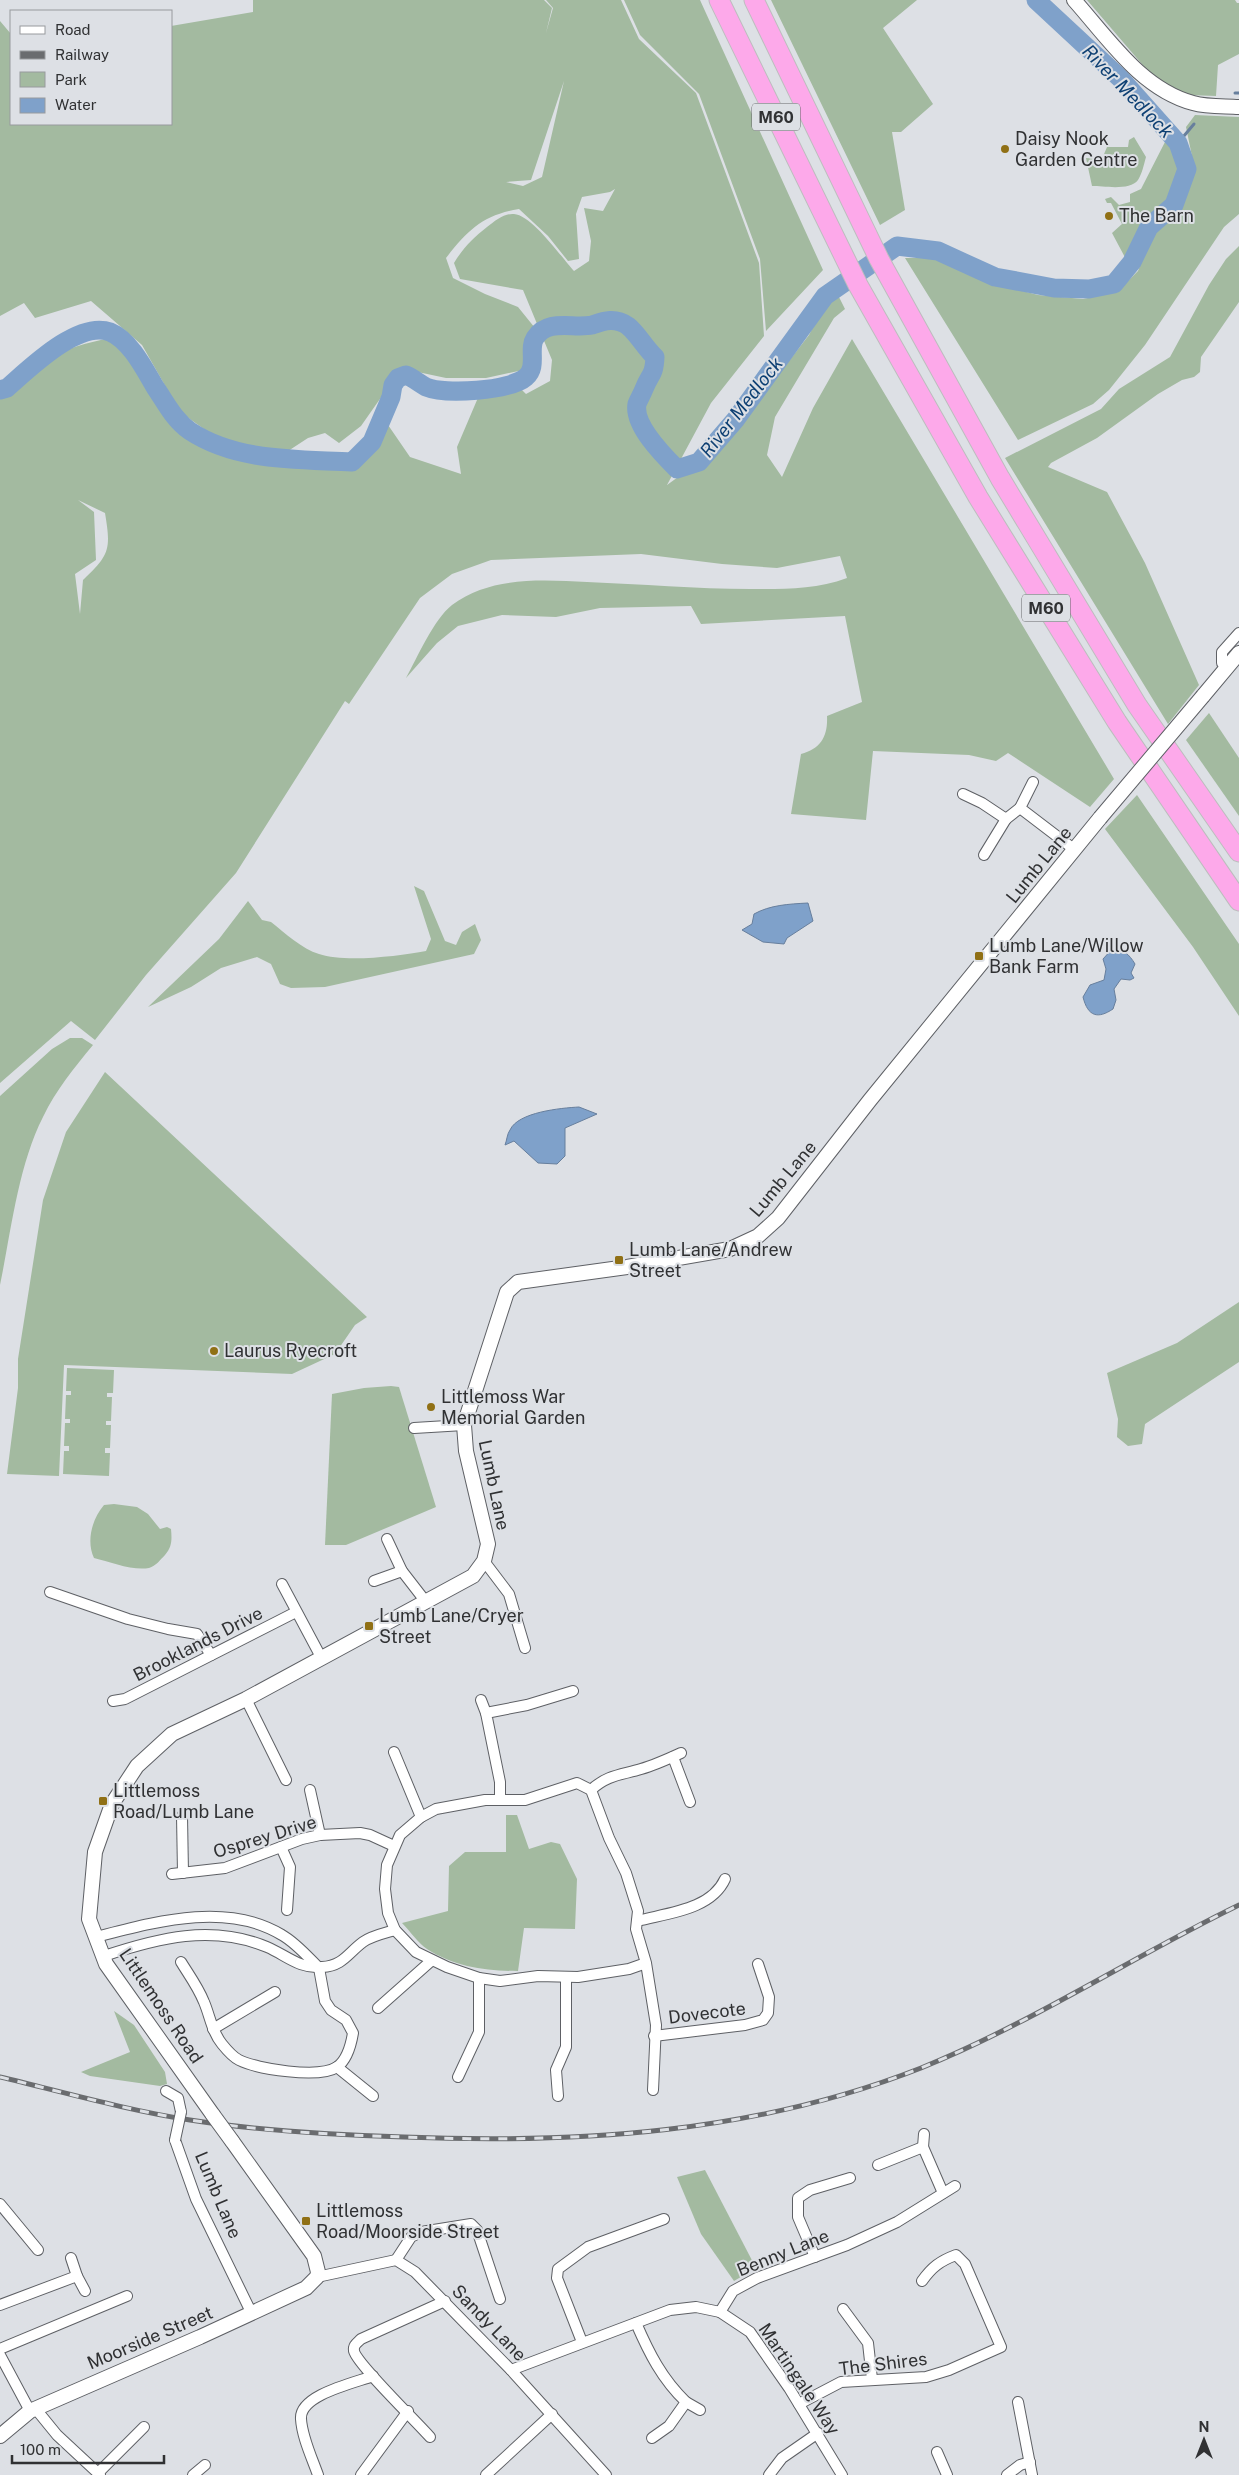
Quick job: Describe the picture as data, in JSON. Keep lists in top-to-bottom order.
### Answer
{
  "streets": {
    "highway": ["M60"],
    "street": [
      "Lumb Lane",
      "Brooklands Drive",
      "Osprey Drive",
      "Littlemoss Road",
      "Dovecote",
      "Benny Lane",
      "Sandy Lane",
      "Moorside Street",
      "The Shires",
      "Martingale Way"
    ]
  },
  "crossings": [
    ["Lumb Lane", "Moorside Street"],
    ["Littlemoss Road", "Moorside Street"],
    ["Benny Lane", "Martingale Way"],
    ["The Shires", "Martingale Way"]
  ],
  "water": ["River Medlock"],
  "places": {
    "other": [
      "Daisy Nook Garden Centre",
      "The Barn",
      "Laurus Ryecroft",
      "Littlemoss War Memorial Garden"
    ],
    "transit": [
      "Lumb Lane/Willow Bank Farm",
      "Lumb Lane/Andrew Street",
      "Lumb Lane/Cryer Street",
      "Littlemoss Road/Lumb Lane",
      "Littlemoss Road/Moorside Street"
    ]
  },
  "legend": [
    "Road",
    "Railway",
    "Park",
    "Water"
  ],
  "scale_bar": "100 m",
  "north": "top"
}
